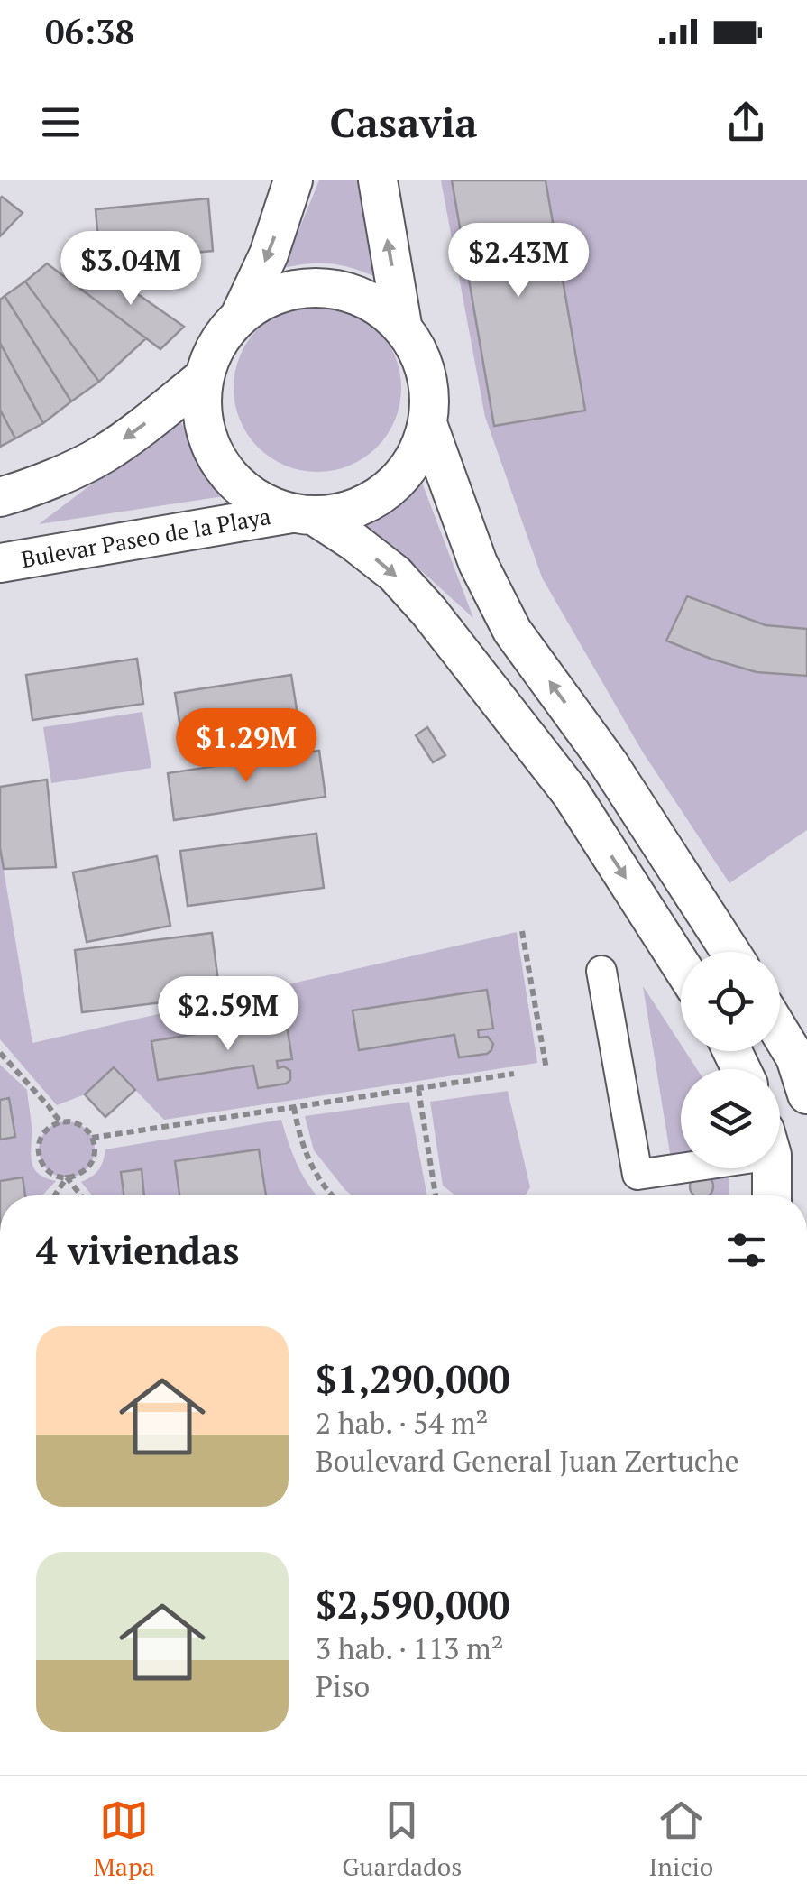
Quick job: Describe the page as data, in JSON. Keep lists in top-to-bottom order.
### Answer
{
  "streets": {
    "main road": ["Bulevar Paseo de la Playa"]
  },
  "page": {
    "status": "06:38",
    "header": "Casavia",
    "price": [
      "$2.43M",
      "$3.04M",
      "$1.29M",
      "$2.59M"
    ],
    "heading": "4 viviendas",
    "list": [
      {
        "name": "$1,290,000",
        "note": "2 hab. · 54 m² · Boulevard General Juan Zertuche"
      },
      {
        "name": "$2,590,000",
        "note": "3 hab. · 113 m² · Piso"
      }
    ],
    "tabs": ["Mapa", "Guardados", "Inicio"]
  }
}
